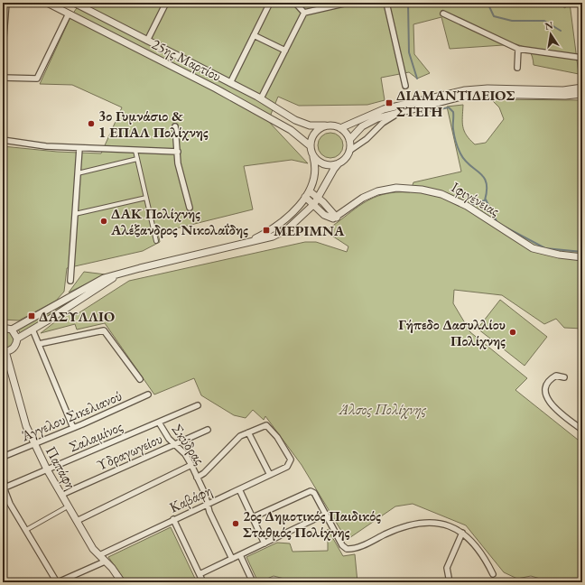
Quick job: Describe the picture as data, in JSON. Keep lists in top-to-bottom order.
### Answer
{
  "streets": {
    "street": [
      "25ης Μαρτίου",
      "Ιφιγένειας",
      "Άγγελου Σικελιανού",
      "Σαλαμίνος",
      "Σκύδρας",
      "Υδραγωγείου",
      "Παπάφη",
      "Καβάφη"
    ]
  },
  "crossings": [
    ["Άγγελου Σικελιανού", "Παπάφη"],
    ["Σαλαμίνος", "Σκύδρας"],
    ["Σαλαμίνος", "Παπάφη"],
    ["Σκύδρας", "Υδραγωγείου"],
    ["Σκύδρας", "Καβάφη"],
    ["Υδραγωγείου", "Παπάφη"],
    ["Παπάφη", "Καβάφη"]
  ],
  "parks": ["Άλσος Πολίχνης"],
  "places": {
    "transit": ["ΔΙΑΜΑΝΤΙΔΕΙΟΣ ΣΤΕΓΗ", "ΜΕΡΙΜΝΑ", "ΔΑΣΥΛΛΙΟ"],
    "other": [
      "3ο Γυμνάσιο & 1 ΕΠΑΛ Πολίχνης",
      "ΔΑΚ Πολίχνης Αλέξανδρος Νικολαΐδης",
      "Γήπεδο Δασυλλίου Πολίχνης",
      "2ος Δημοτικός Παιδικός Σταθμός Πολίχνης"
    ]
  },
  "north": "top"
}
